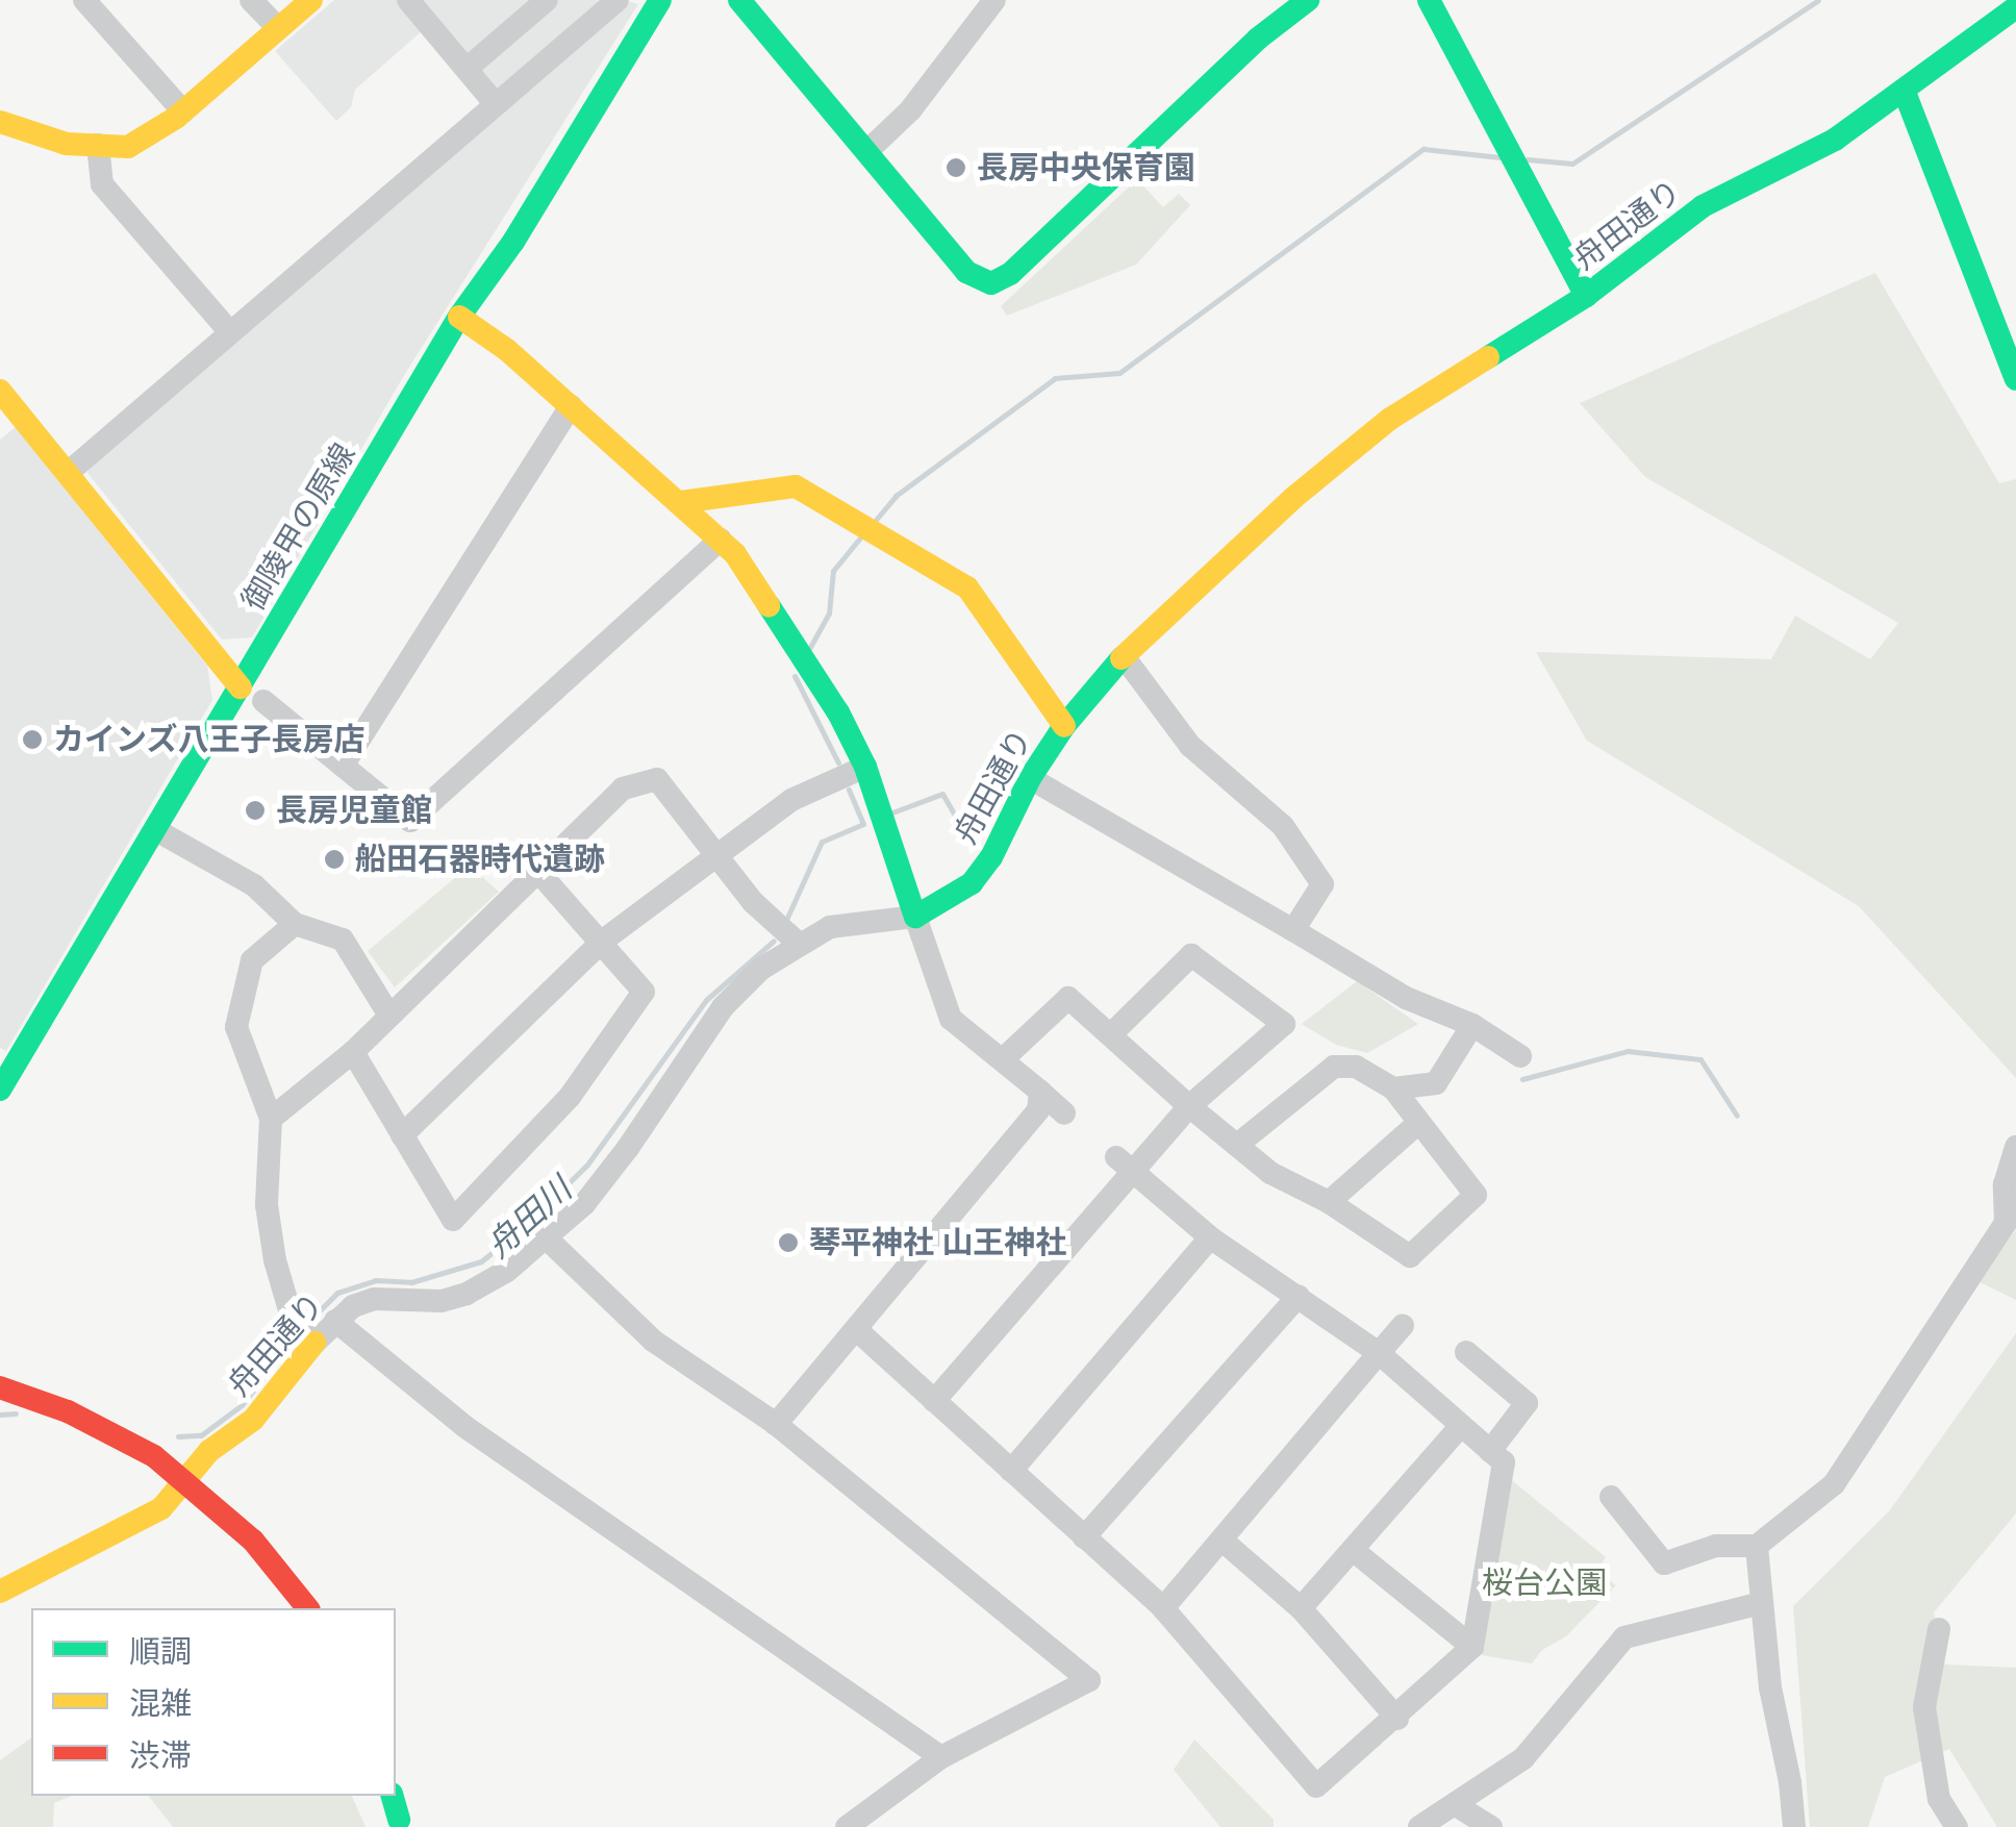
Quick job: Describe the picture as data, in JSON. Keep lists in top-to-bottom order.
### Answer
{
  "streets": {
    "street": ["舟田通り", "御陵甲の原線"]
  },
  "water": ["舟田川"],
  "parks": ["桜台公園"],
  "places": [
    "長房中央保育園",
    "カインズ八王子長房店",
    "長房児童館",
    "船田石器時代遺跡",
    "琴平神社 山王神社"
  ],
  "legend": ["順調", "混雑", "渋滞"]
}
